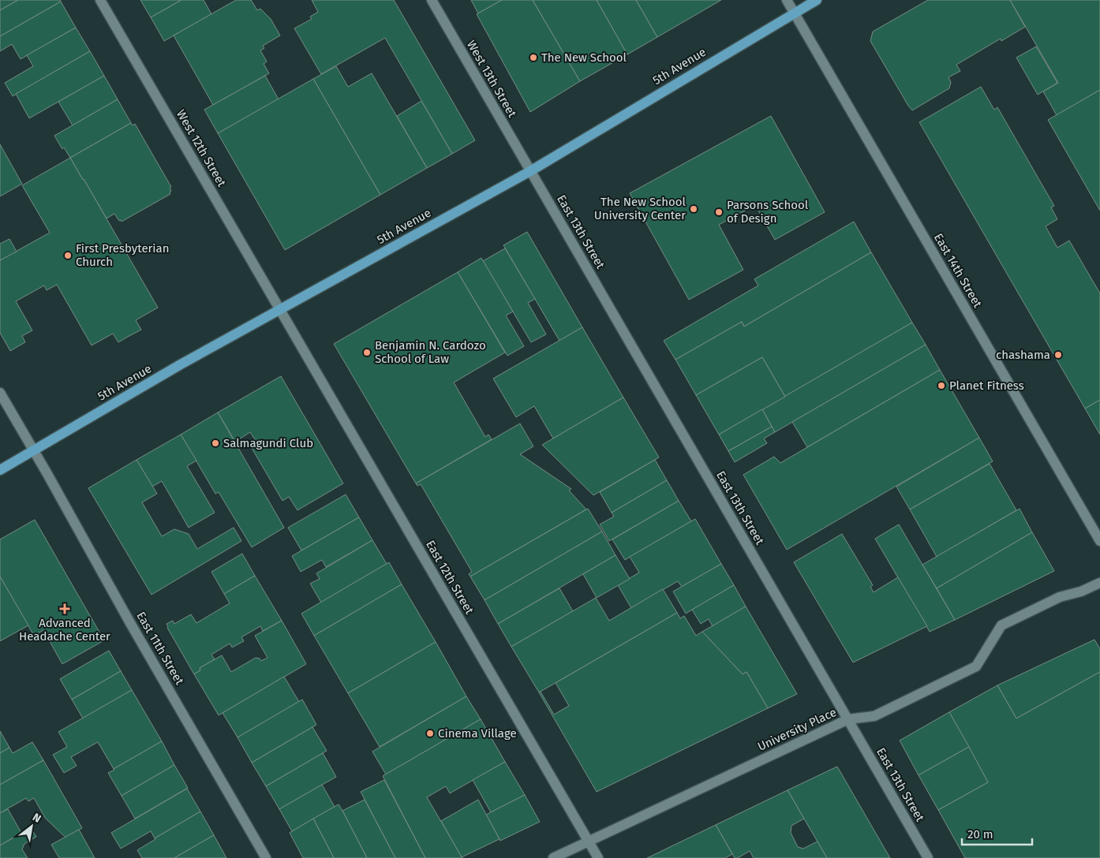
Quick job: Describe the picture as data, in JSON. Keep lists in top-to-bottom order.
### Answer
{
  "streets": {
    "main road": ["5th Avenue"],
    "street": [
      "West 13th Street",
      "West 12th Street",
      "East 13th Street",
      "East 14th Street",
      "East 12th Street",
      "East 11th Street",
      "University Place"
    ]
  },
  "crossings": [
    ["5th Avenue", "West 13th Street"],
    ["5th Avenue", "West 12th Street"],
    ["5th Avenue", "East 13th Street"],
    ["5th Avenue", "East 14th Street"],
    ["5th Avenue", "East 12th Street"],
    ["5th Avenue", "East 11th Street"],
    ["West 13th Street", "East 13th Street"],
    ["West 12th Street", "East 12th Street"],
    ["East 13th Street", "University Place"],
    ["East 12th Street", "University Place"]
  ],
  "places": {
    "other": [
      "The New School",
      "The New School University Center",
      "Parsons School of Design",
      "First Presbyterian Church",
      "Benjamin N. Cardozo School of Law",
      "chashama",
      "Planet Fitness",
      "Salmagundi Club",
      "Cinema Village"
    ],
    "health": ["Advanced Headache Center"]
  },
  "scale_bar": "20 m",
  "north": "top right"
}
